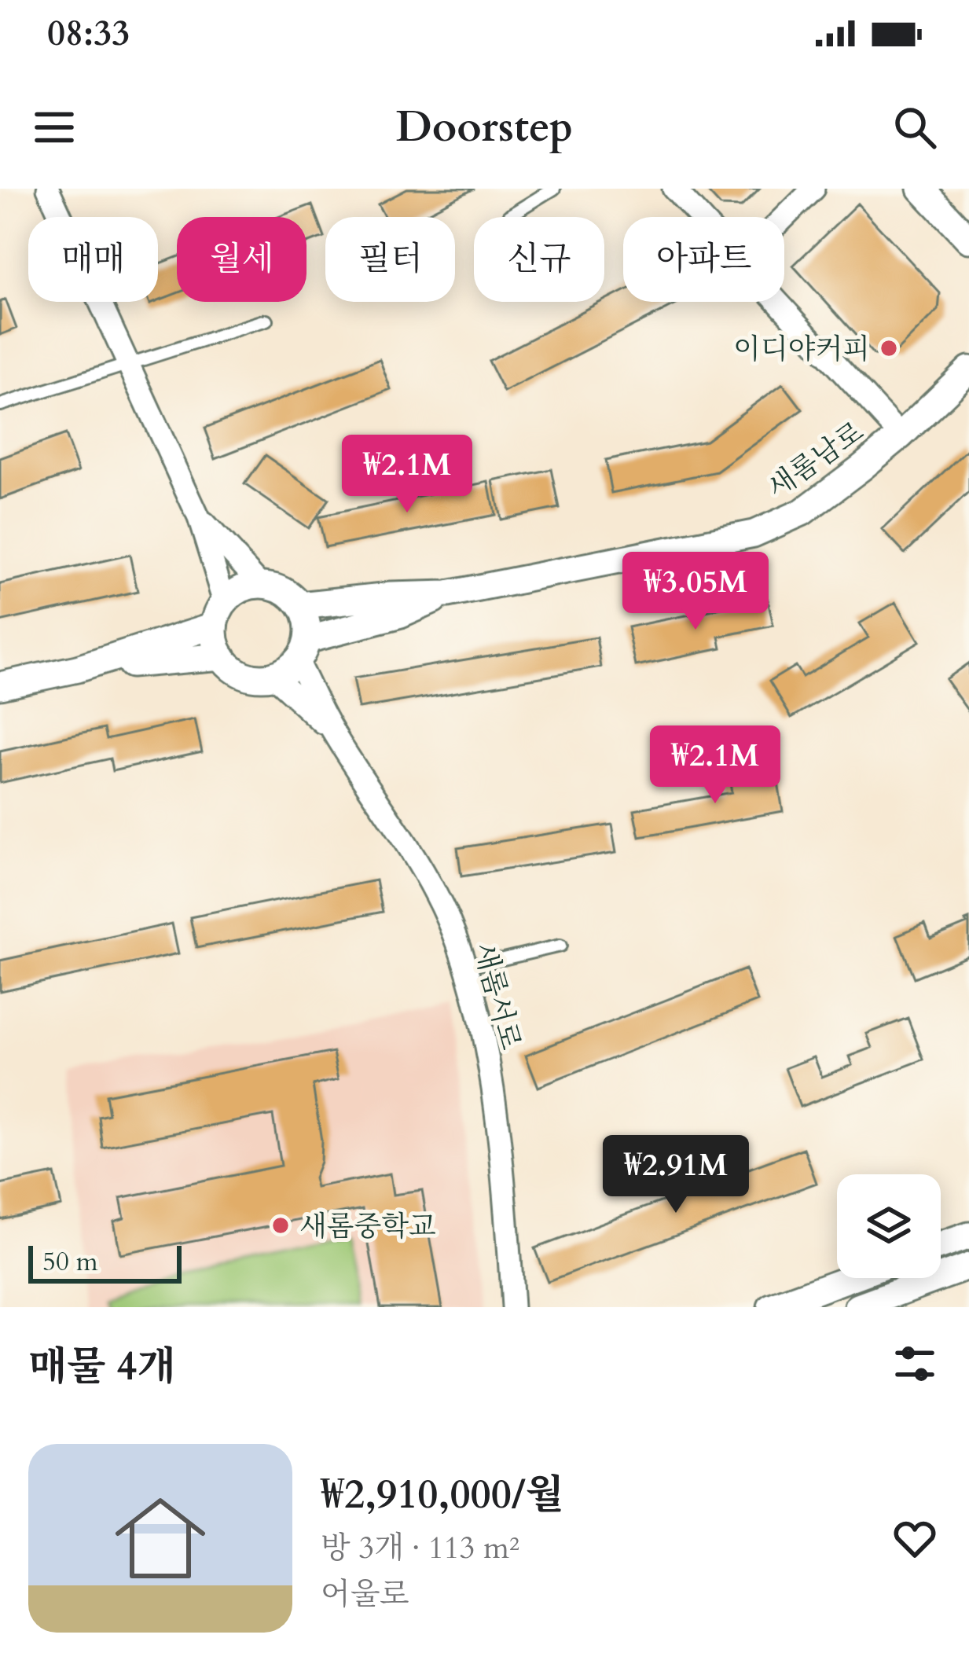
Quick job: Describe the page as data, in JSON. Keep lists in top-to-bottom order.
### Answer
{
  "streets": {
    "street": ["새롬남로", "새롬서로"]
  },
  "places": ["이디야커피", "새롬중학교"],
  "scale_bar": "50 m",
  "page": {
    "status": "08:33",
    "header": "Doorstep",
    "chip": [
      "매매",
      "월세",
      "필터",
      "신규",
      "아파트"
    ],
    "price": [
      "₩2.1M",
      "₩3.05M",
      "₩2.1M",
      "₩2.91M"
    ],
    "scale": "50 m",
    "heading": "매물 4개",
    "list": [
      {
        "name": "₩2,910,000/월",
        "note": "방 3개 · 113 m² · 어울로"
      }
    ]
  }
}
